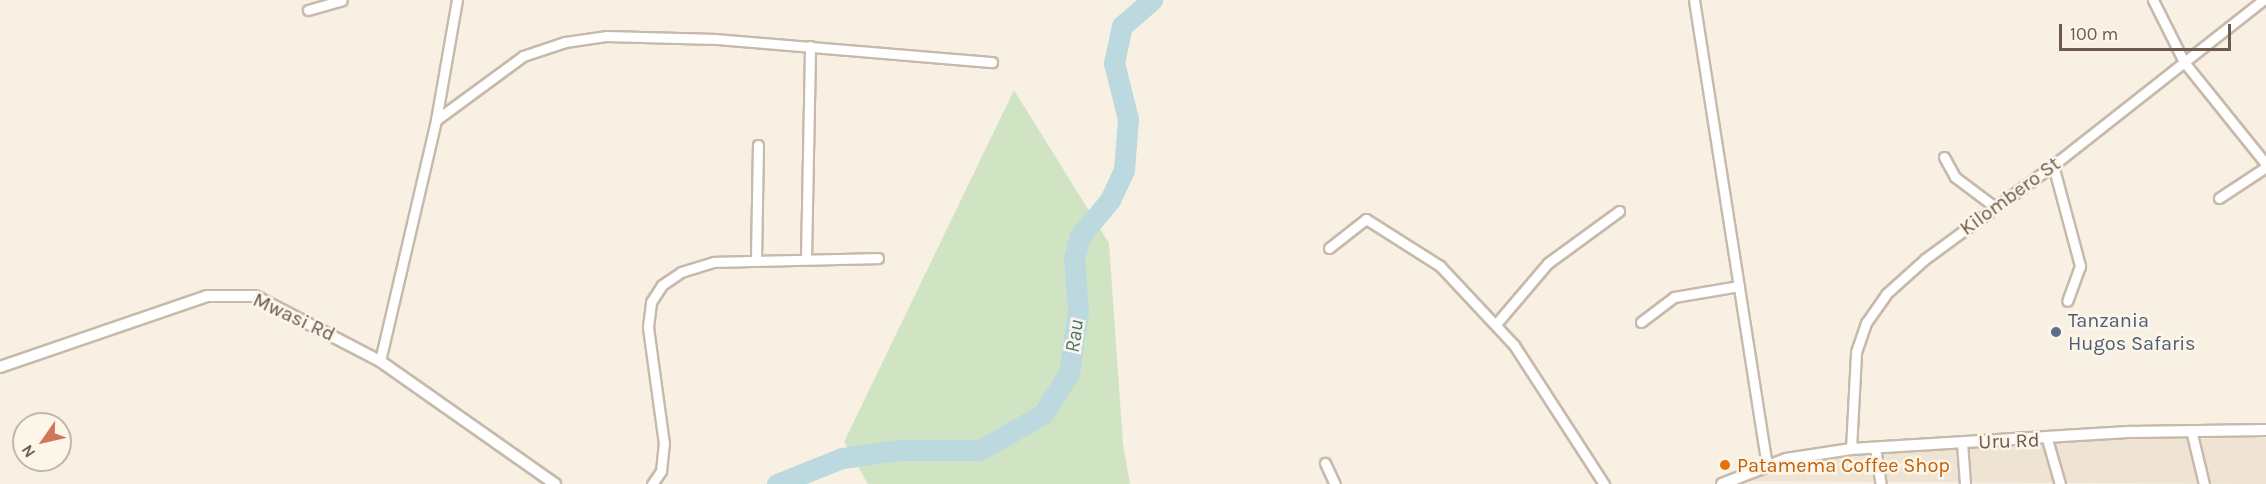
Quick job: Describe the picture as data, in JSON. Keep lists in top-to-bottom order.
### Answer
{
  "streets": {
    "street": ["Kilombero St", "Mwasi Rd", "Uru Rd"]
  },
  "crossings": [
    ["Kilombero St", "Uru Rd"]
  ],
  "water": ["Rau"],
  "places": ["Tanzania Hugos Safaris", "Patamema Coffee Shop"],
  "scale_bar": "100 m",
  "north": "bottom left"
}
